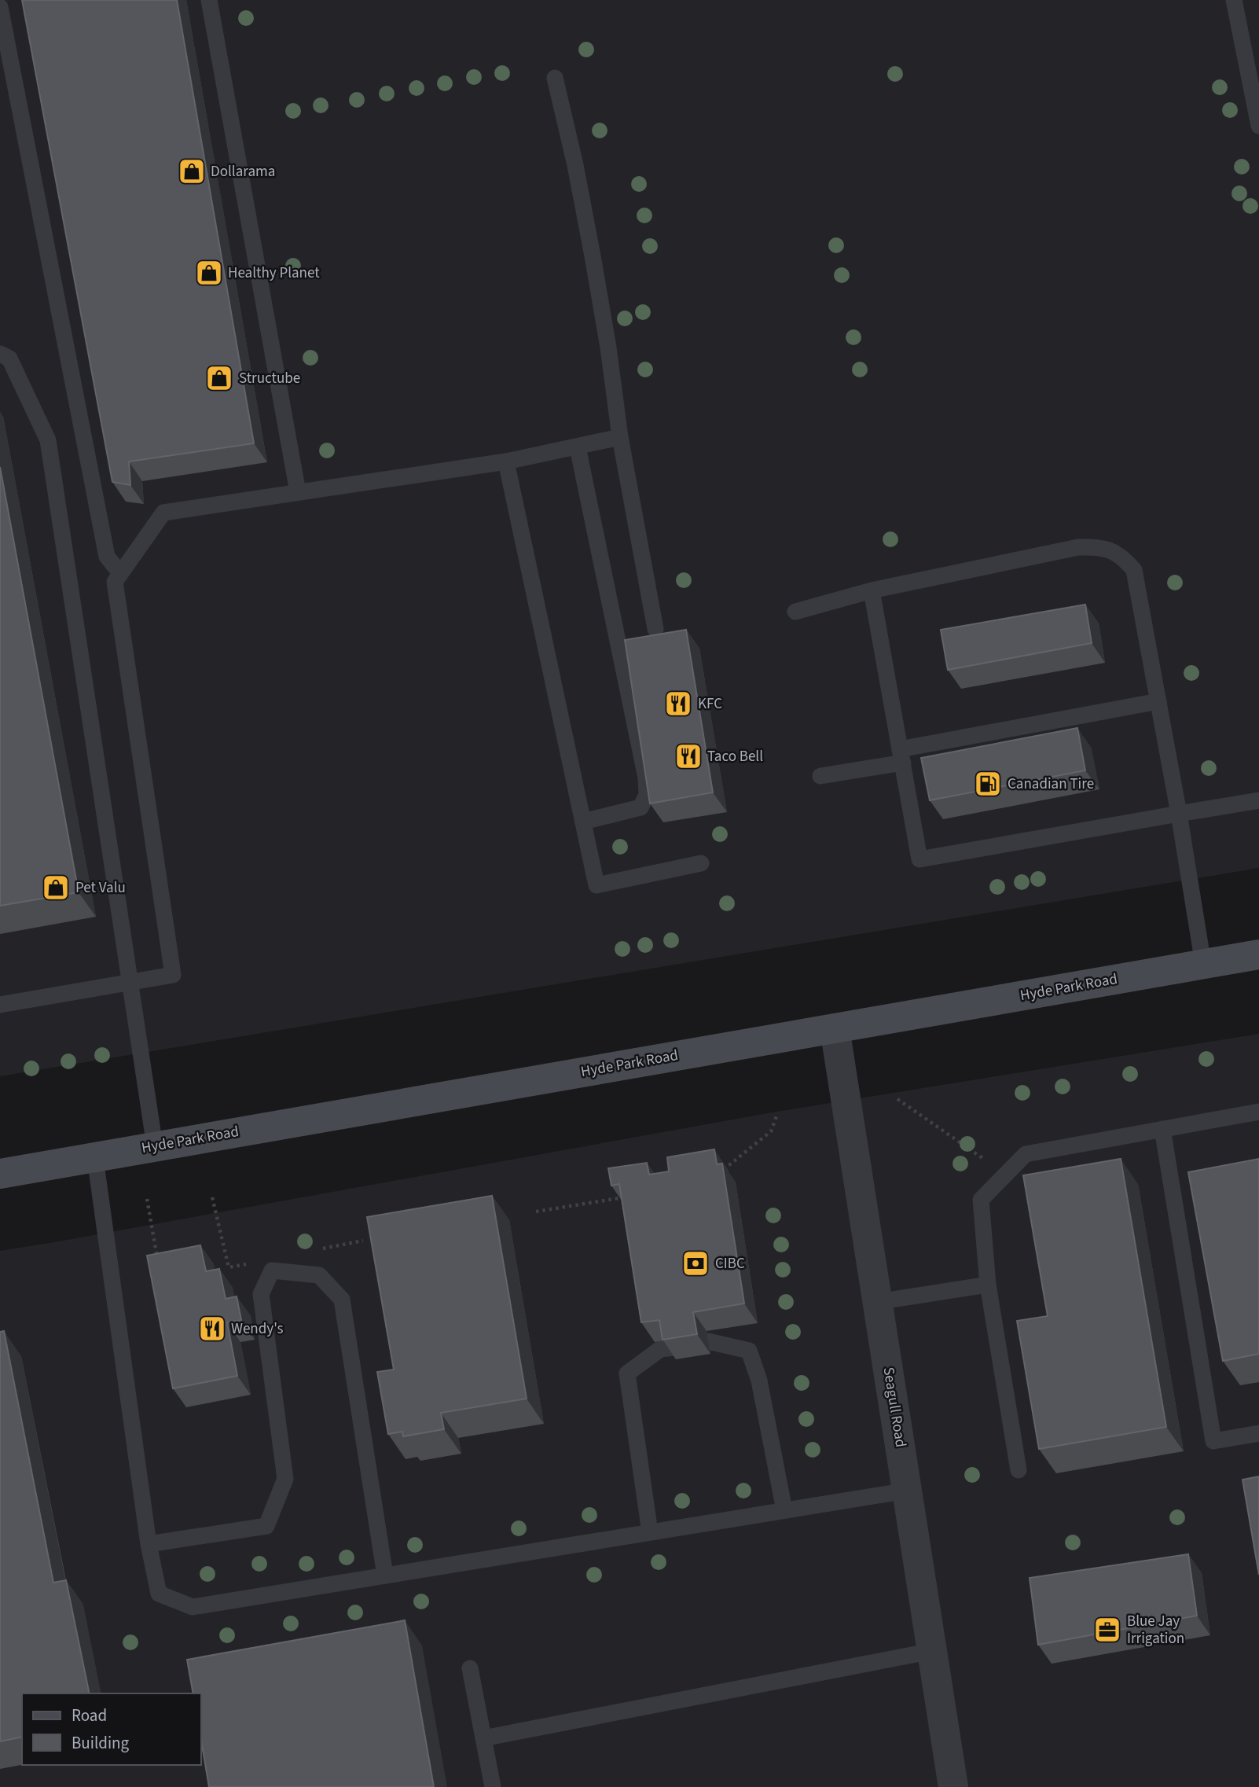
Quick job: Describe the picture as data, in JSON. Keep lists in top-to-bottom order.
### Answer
{
  "streets": {
    "main road": ["Hyde Park Road"],
    "street": ["Seagull Road"]
  },
  "crossings": [
    ["Hyde Park Road", "Seagull Road"]
  ],
  "places": {
    "shop": [
      "Dollarama",
      "Healthy Planet",
      "Structube",
      "Pet Valu"
    ],
    "restaurant": ["KFC", "Taco Bell", "Wendy's"],
    "fuel station": ["Canadian Tire"],
    "bank": ["CIBC"],
    "office": ["Blue Jay Irrigation"]
  },
  "legend": ["Road", "Building"]
}
